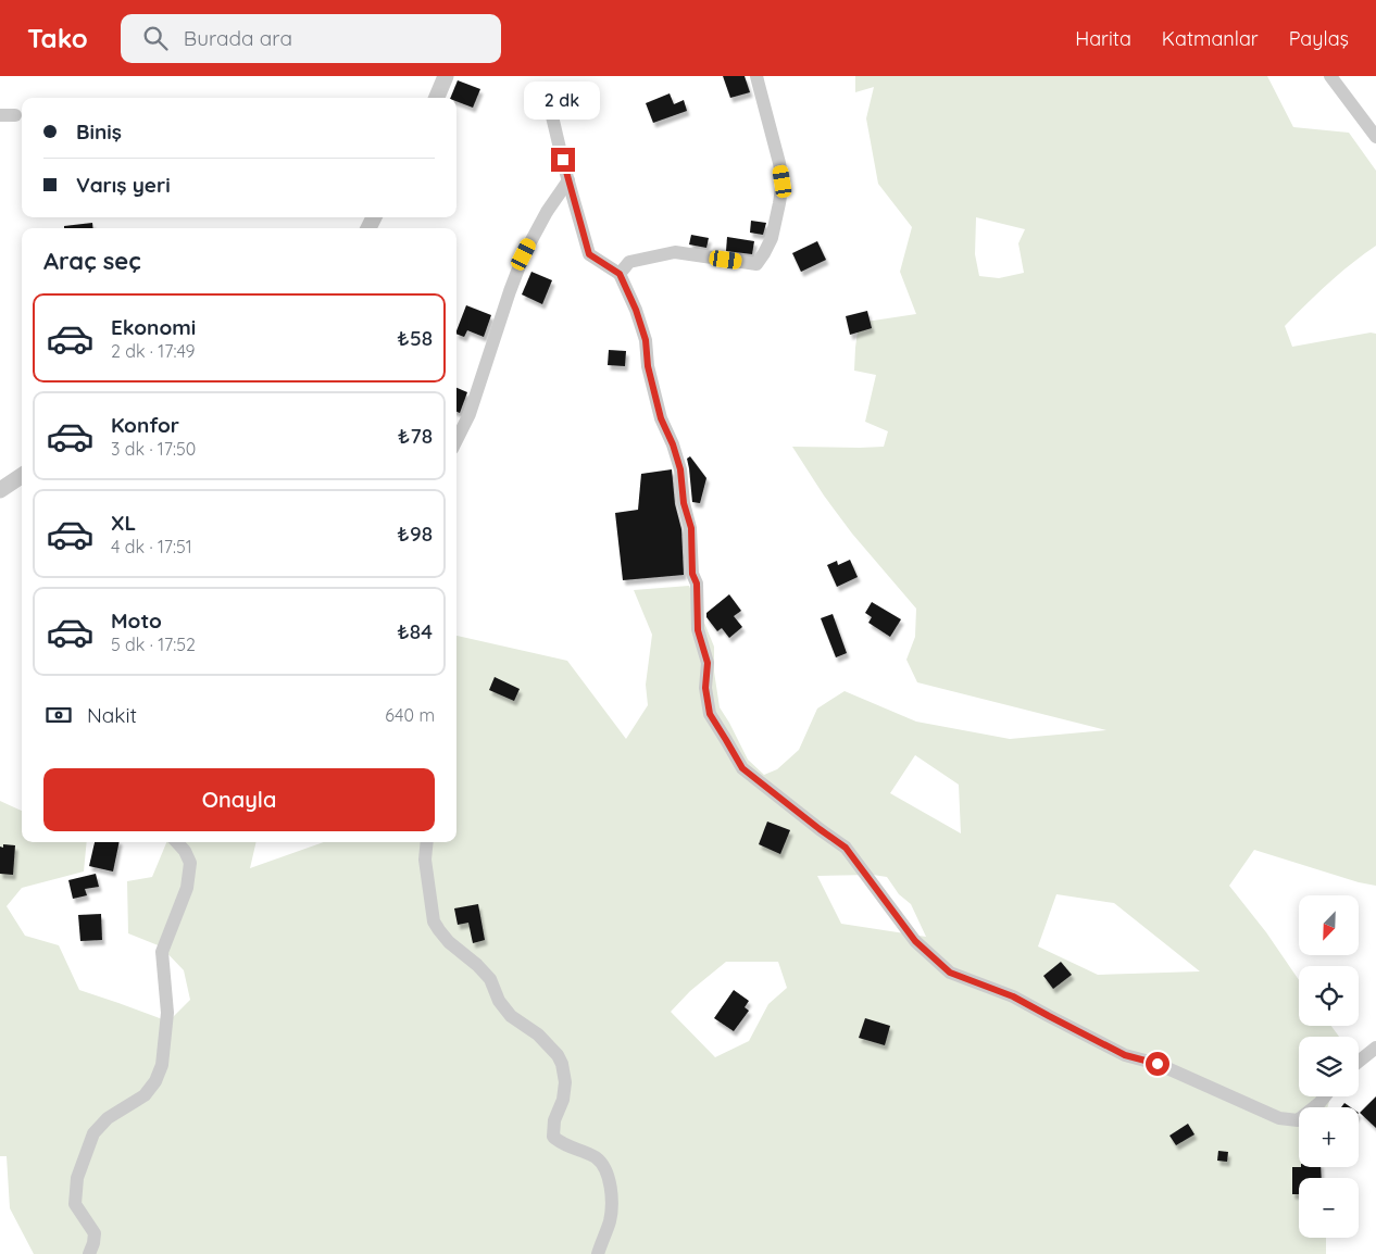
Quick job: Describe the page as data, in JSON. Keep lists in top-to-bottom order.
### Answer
{
  "north": "bottom left",
  "page": {
    "header": "Tako",
    "search": "Burada ara",
    "nav": ["Harita", "Katmanlar", "Paylaş"],
    "bubble": "2 dk",
    "banner": ["Biniş", "Varış yeri"],
    "heading": "Araç seç",
    "list": [
      {
        "name": "Ekonomi",
        "note": "2 dk · 17:49",
        "value": "₺58"
      },
      {
        "name": "Konfor",
        "note": "3 dk · 17:50",
        "value": "₺78"
      },
      {
        "name": "XL",
        "note": "4 dk · 17:51",
        "value": "₺98"
      },
      {
        "name": "Moto",
        "note": "5 dk · 17:52",
        "value": "₺84"
      }
    ],
    "pay": ["Nakit", "640 m"],
    "buttons": "Onayla",
    "map_buttons": ["+", "−"]
  }
}
